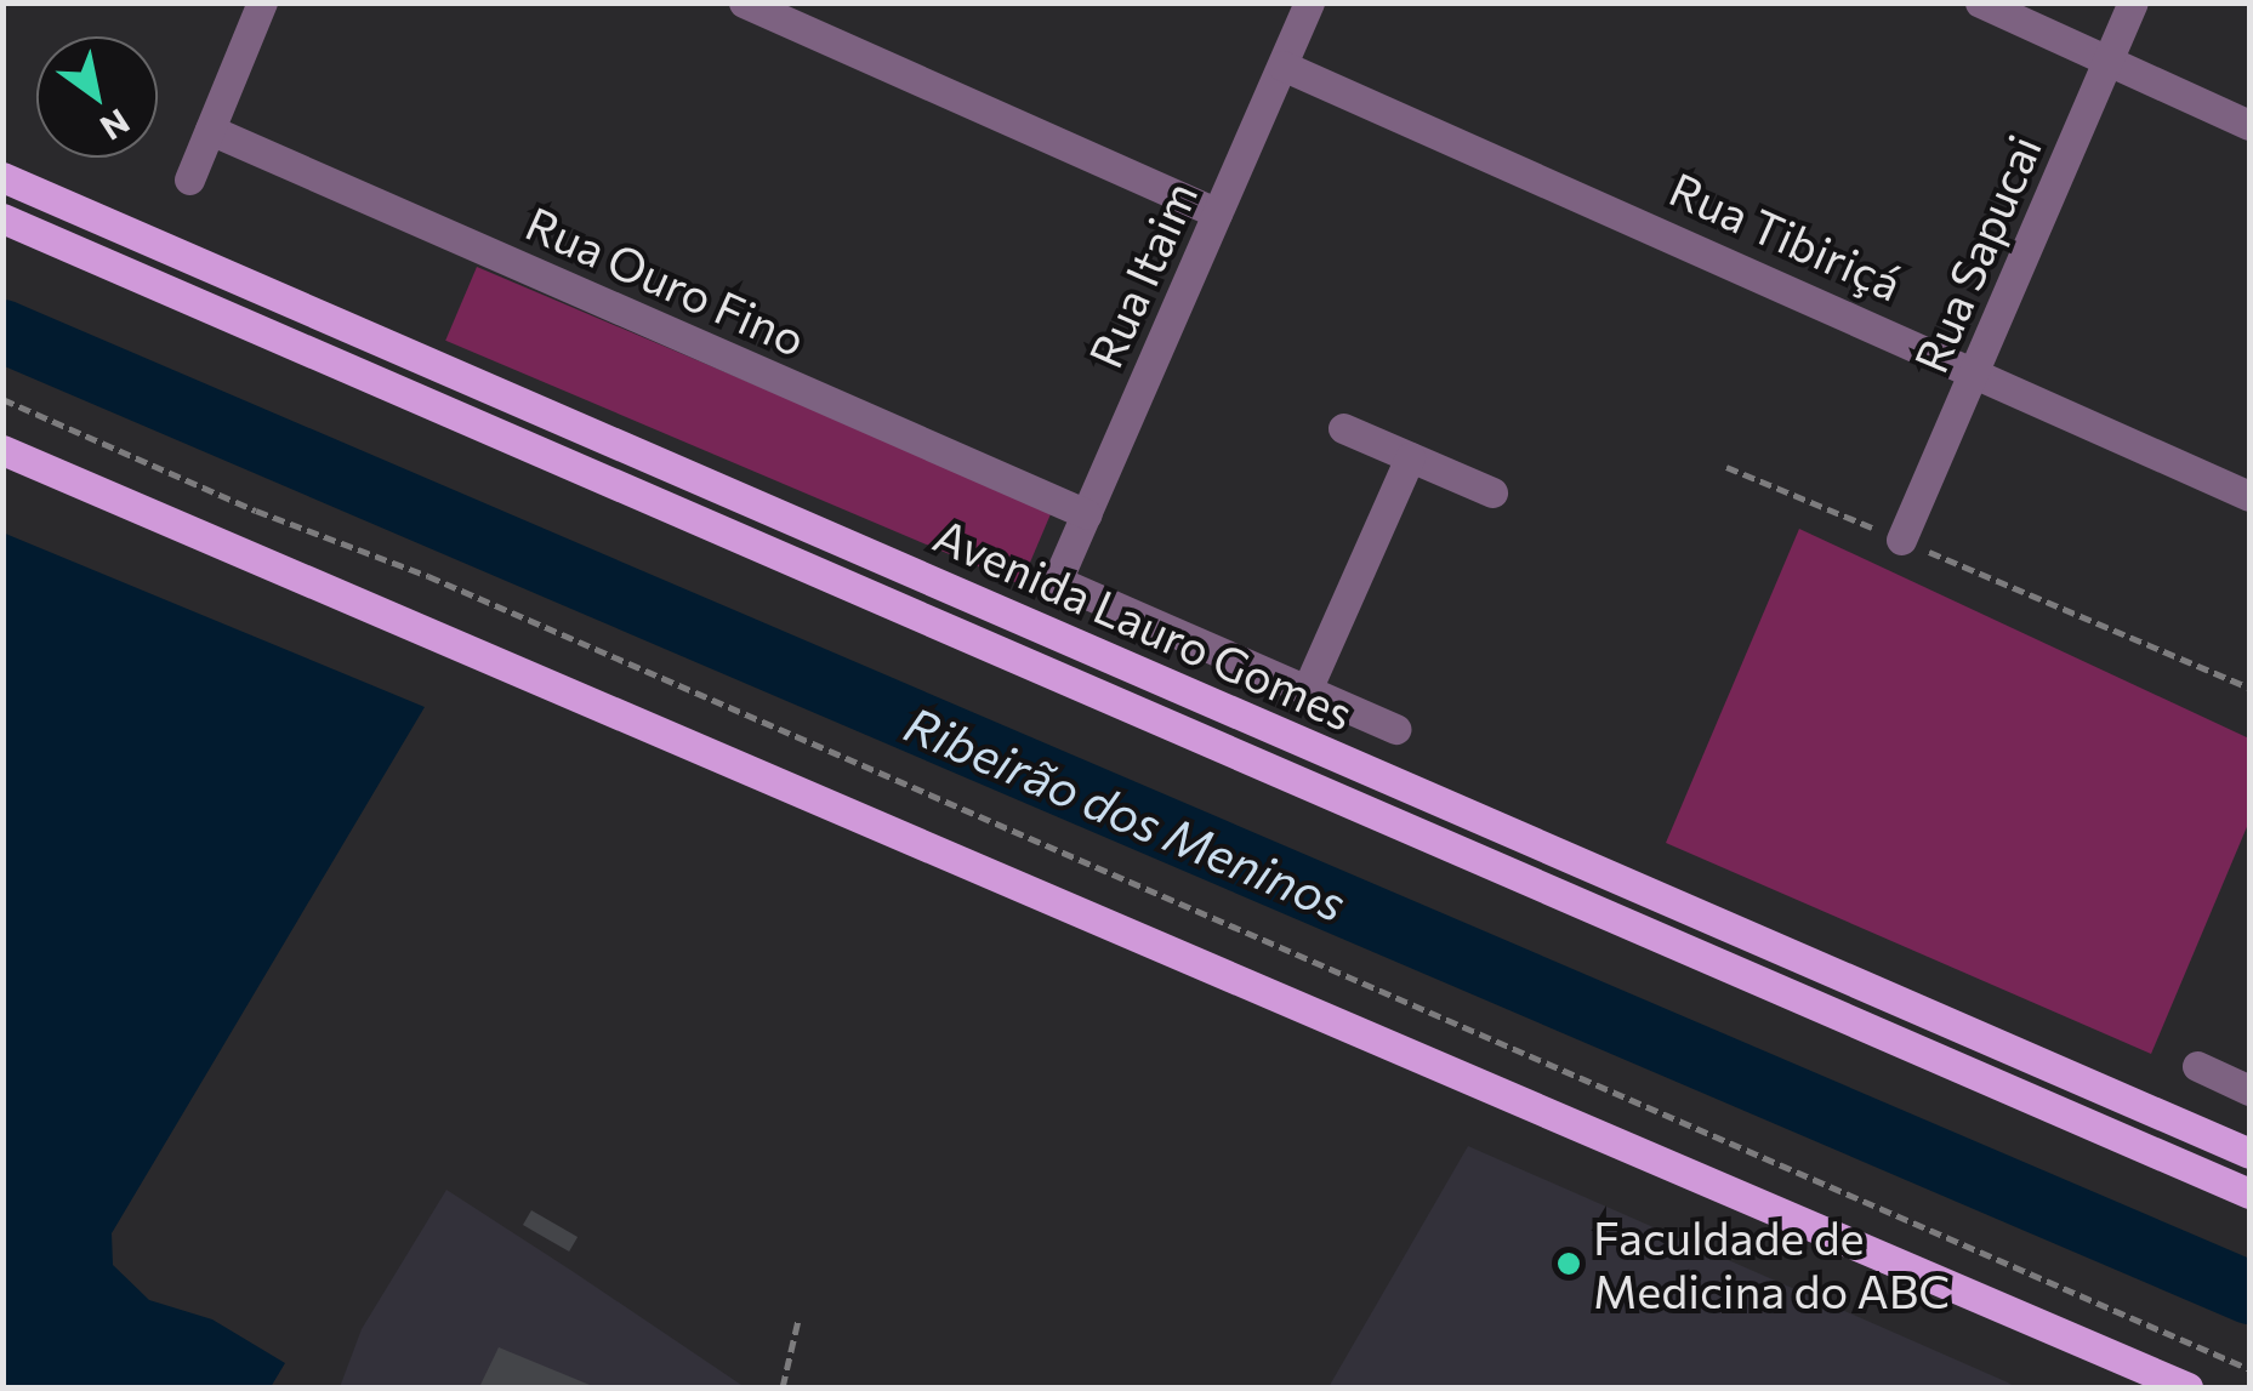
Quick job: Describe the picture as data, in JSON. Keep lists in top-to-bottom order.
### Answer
{
  "streets": {
    "main road": ["Avenida Lauro Gomes"],
    "street": [
      "Rua Tibiriçá",
      "Rua Sapucai",
      "Rua Itaim",
      "Rua Ouro Fino"
    ]
  },
  "crossings": [
    ["Rua Tibiriçá", "Rua Sapucai"],
    ["Rua Tibiriçá", "Rua Itaim"],
    ["Rua Itaim", "Rua Ouro Fino"]
  ],
  "water": ["Ribeirão dos Meninos"],
  "places": ["Faculdade de Medicina do ABC"],
  "north": "bottom right"
}
